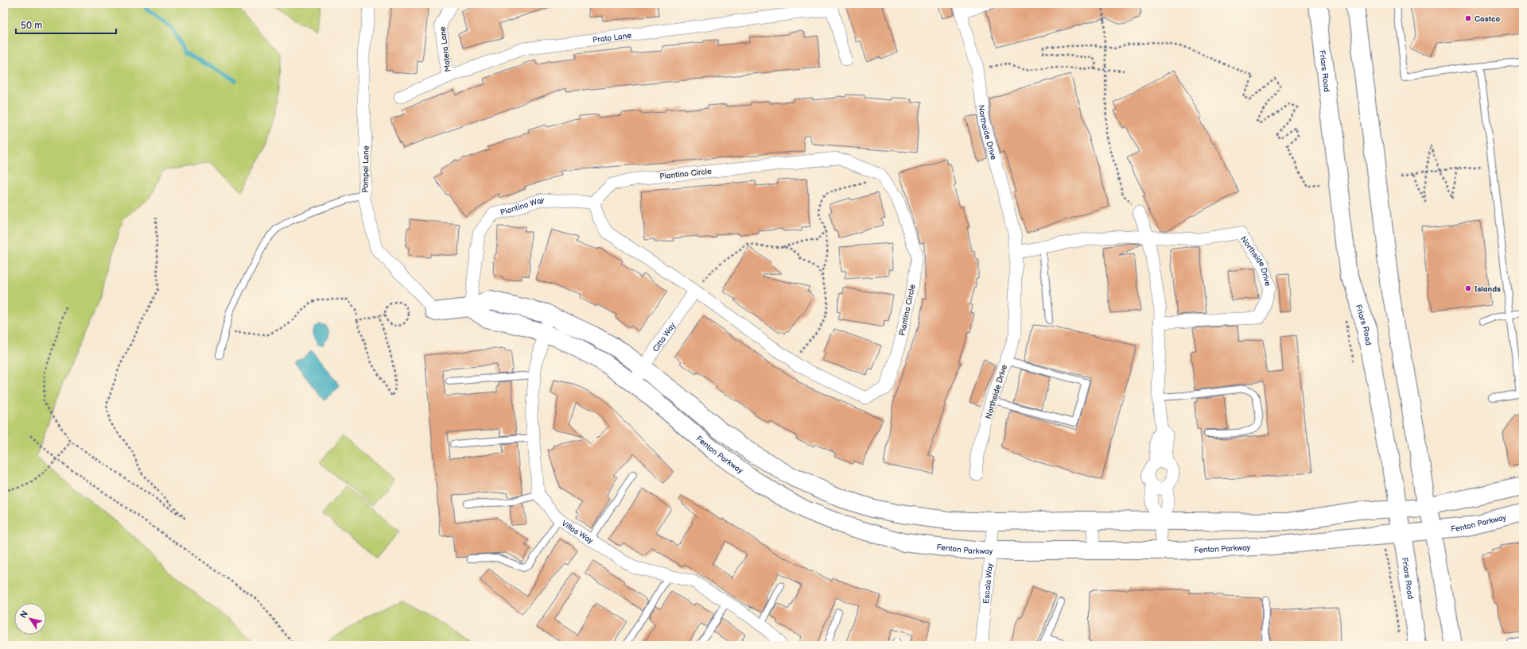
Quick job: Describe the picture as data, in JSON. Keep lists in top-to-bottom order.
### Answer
{
  "streets": {
    "main road": ["Friars Road", "Fenton Parkway"],
    "street": [
      "Prato Lane",
      "Matera Lane",
      "Northside Drive",
      "Pompei Lane",
      "Piantino Circle",
      "Piantino Way",
      "Citta Way",
      "Villas Way",
      "Escala Way"
    ]
  },
  "crossings": [
    ["Prato Lane", "Matera Lane"],
    ["Friars Road", "Fenton Parkway"],
    ["Piantino Circle", "Piantino Way"],
    ["Piantino Circle", "Citta Way"],
    ["Piantino Way", "Fenton Parkway"],
    ["Citta Way", "Fenton Parkway"],
    ["Fenton Parkway", "Escala Way"]
  ],
  "places": ["Costco", "Islands"],
  "scale_bar": "50 m",
  "north": "top left"
}
